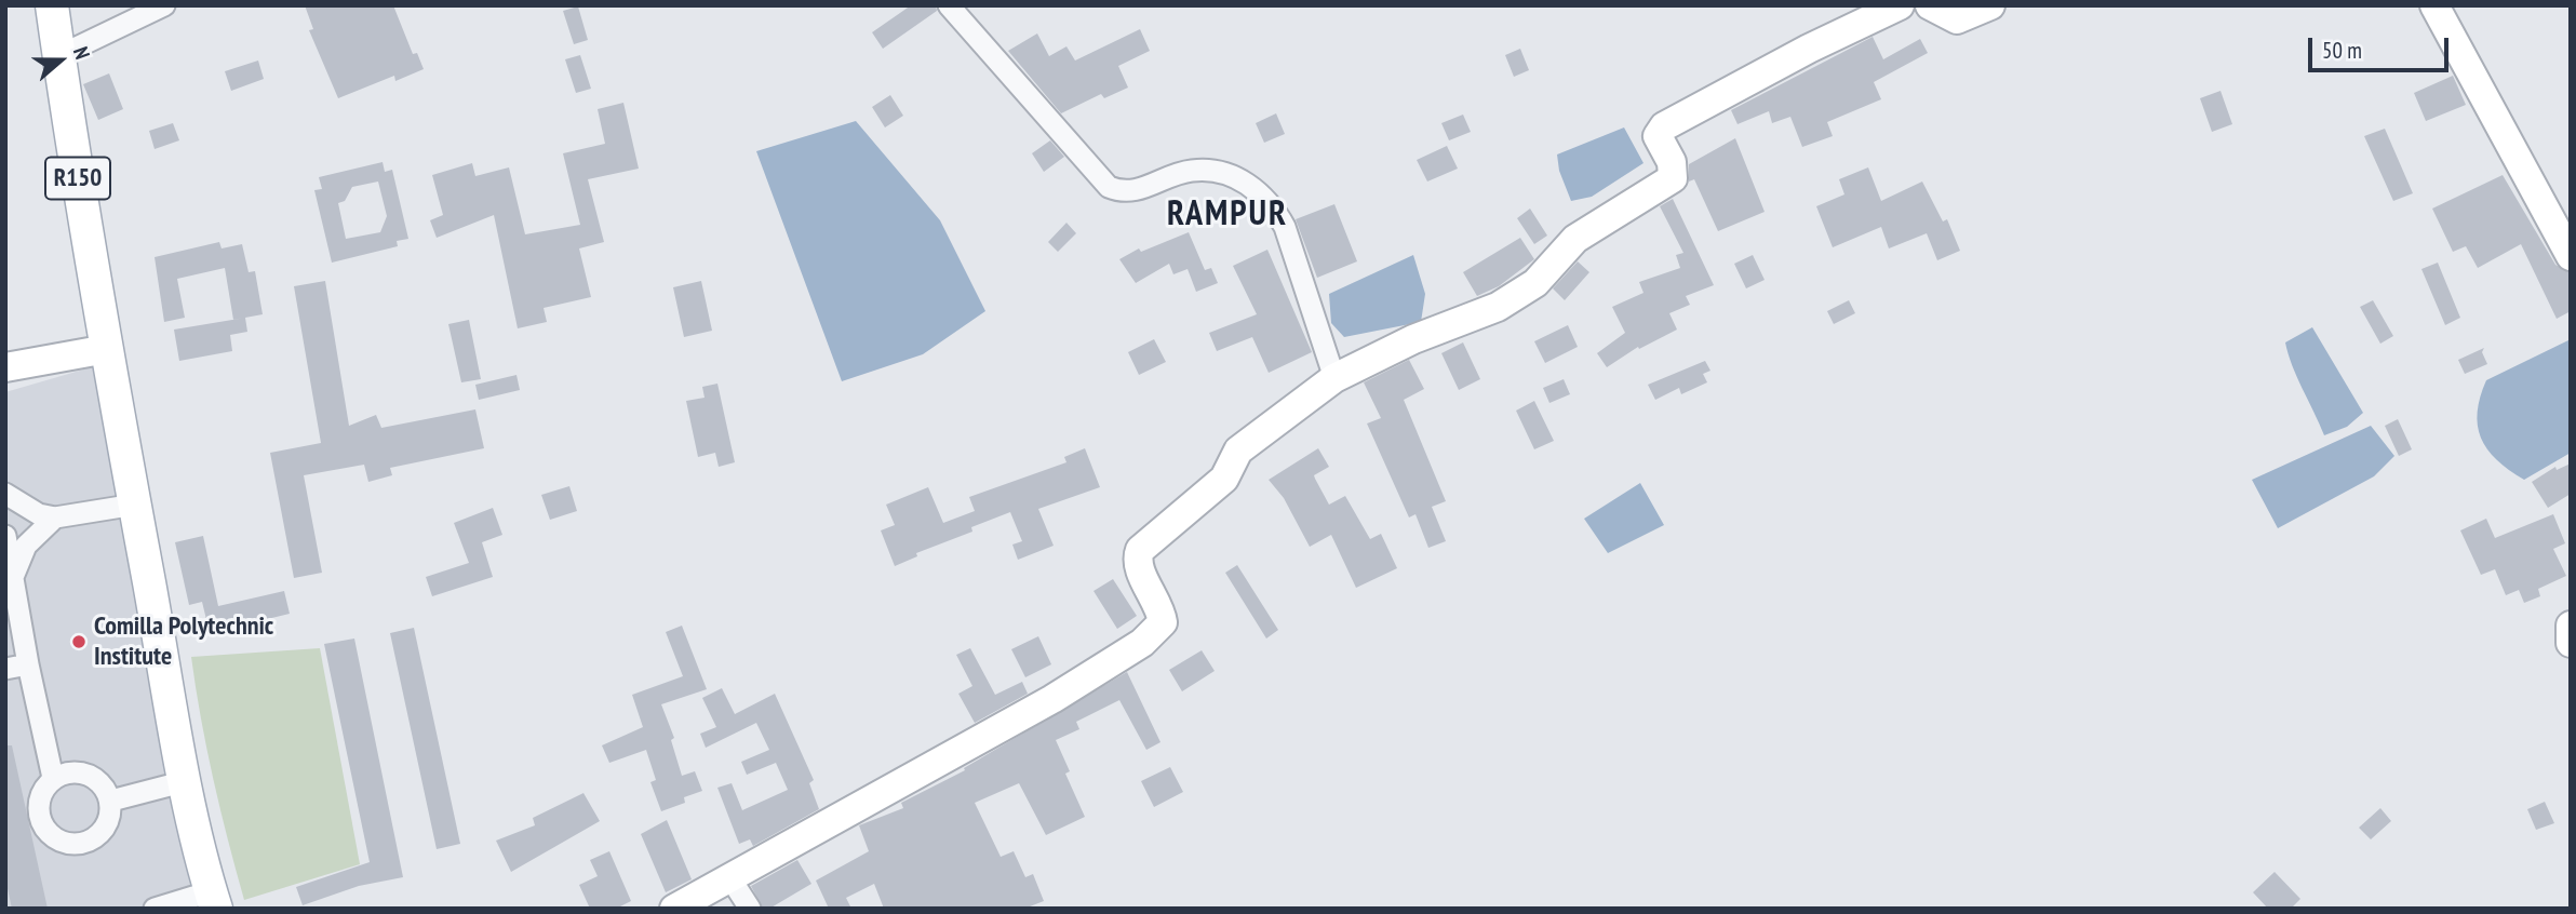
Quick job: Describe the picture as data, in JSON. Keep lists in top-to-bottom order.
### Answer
{
  "streets": {
    "main road": ["R150"]
  },
  "districts": ["RAMPUR"],
  "places": ["Comilla Polytechnic Institute"],
  "scale_bar": "50 m",
  "north": "right"
}
